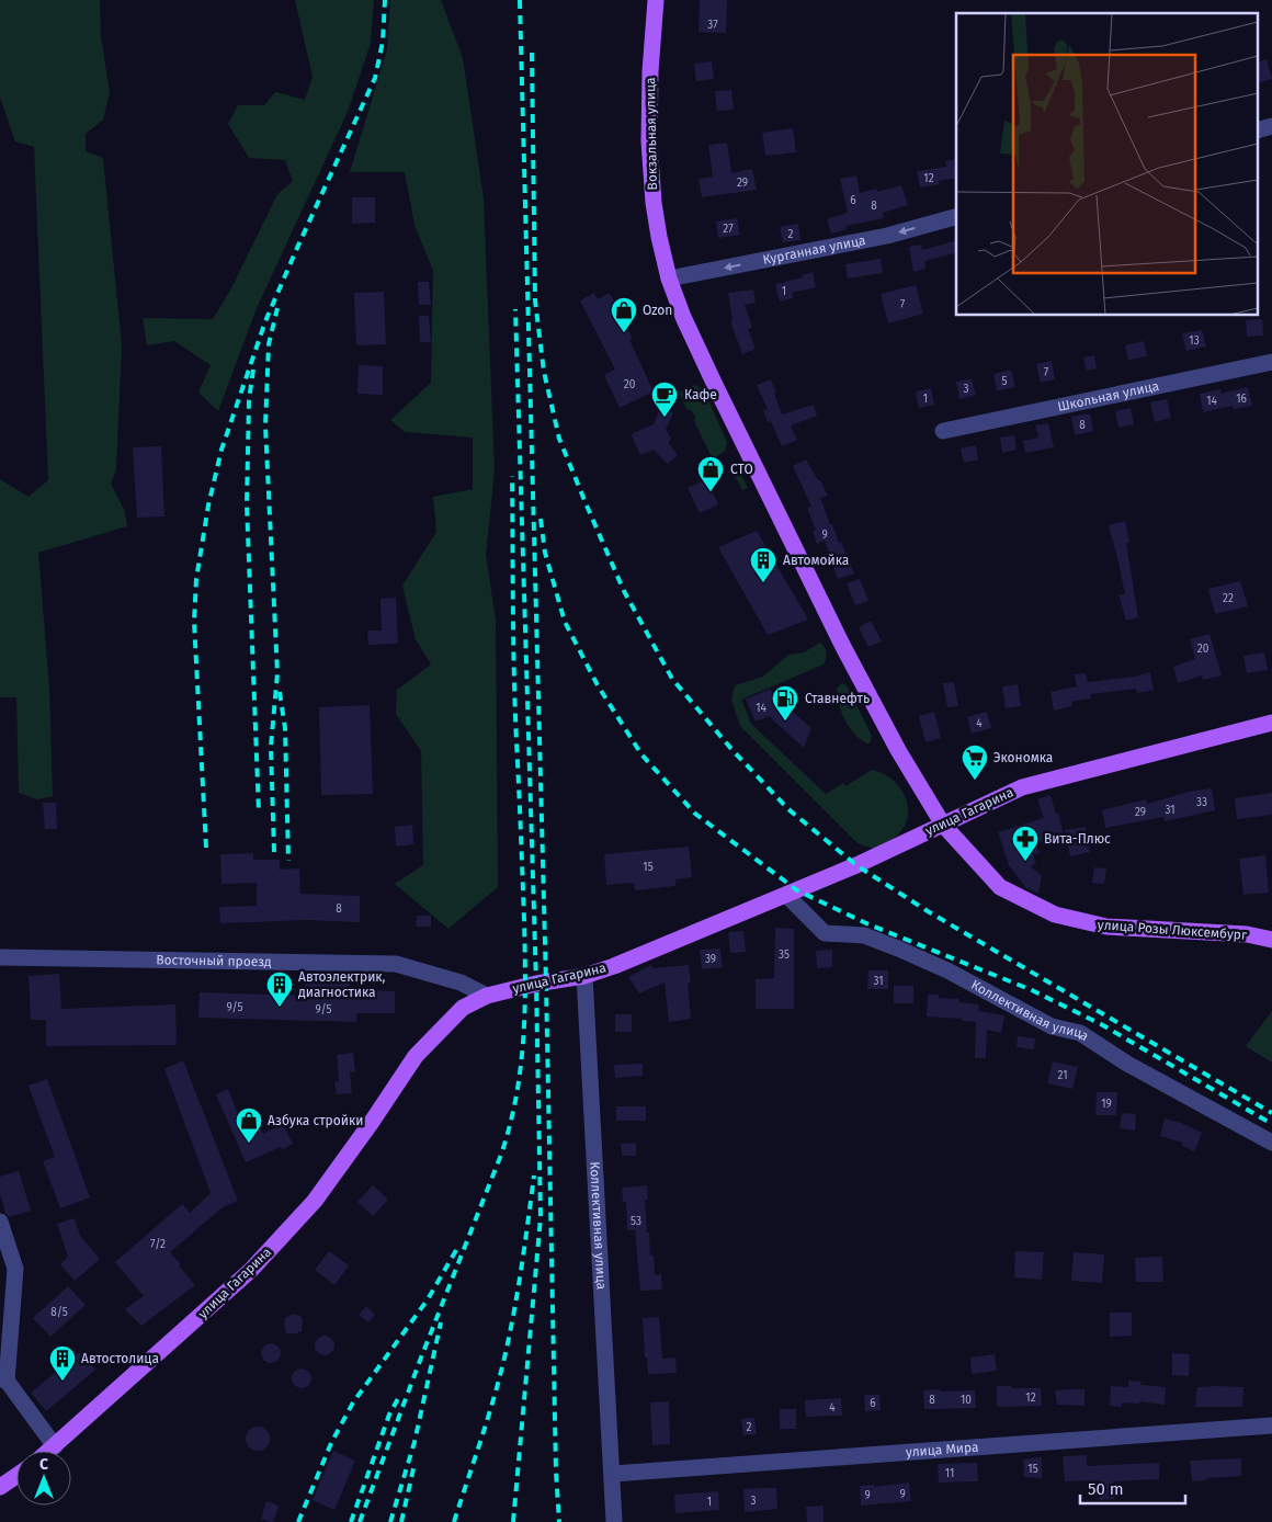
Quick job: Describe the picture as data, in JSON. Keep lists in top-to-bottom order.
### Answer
{
  "streets": {
    "main road": ["Вокзальная улица", "улица Гагарина", "улица Розы Люксембург"],
    "street": [
      "Курганная улица",
      "Школьная улица",
      "Восточный проезд",
      "Коллективная улица",
      "улица Мира"
    ]
  },
  "crossings": [
    ["Вокзальная улица", "Курганная улица"],
    ["Вокзальная улица", "улица Розы Люксембург"],
    ["улица Гагарина", "улица Розы Люксембург"],
    ["улица Гагарина", "Восточный проезд"],
    ["улица Гагарина", "Коллективная улица"],
    ["Коллективная улица", "улица Мира"]
  ],
  "one_way": ["Курганная улица"],
  "places": {
    "shop": ["Ozon", "СТО", "Азбука стройки"],
    "cafe": ["Кафе"],
    "building": ["Автомойка", "Автоэлектрик, диагностика", "Автостолица"],
    "fuel station": ["Ставнефть"],
    "supermarket": ["Экономка"],
    "pharmacy": ["Вита-Плюс"]
  },
  "house_numbers": [
    "37",
    "12",
    "29",
    "6",
    "8",
    "27",
    "2",
    "1",
    "7",
    "13",
    "7",
    "5",
    "20",
    "3",
    "1",
    "16",
    "14",
    "8",
    "9",
    "22",
    "20",
    "14",
    "4",
    "33",
    "31",
    "29",
    "15",
    "8",
    "35",
    "39",
    "31",
    "9/5",
    "9/5",
    "21",
    "19",
    "53",
    "7/2",
    "8/5",
    "12",
    "8",
    "10",
    "6",
    "4",
    "2",
    "15",
    "11",
    "9",
    "9",
    "3",
    "1"
  ],
  "scale_bar": "50 m",
  "north": "top"
}
